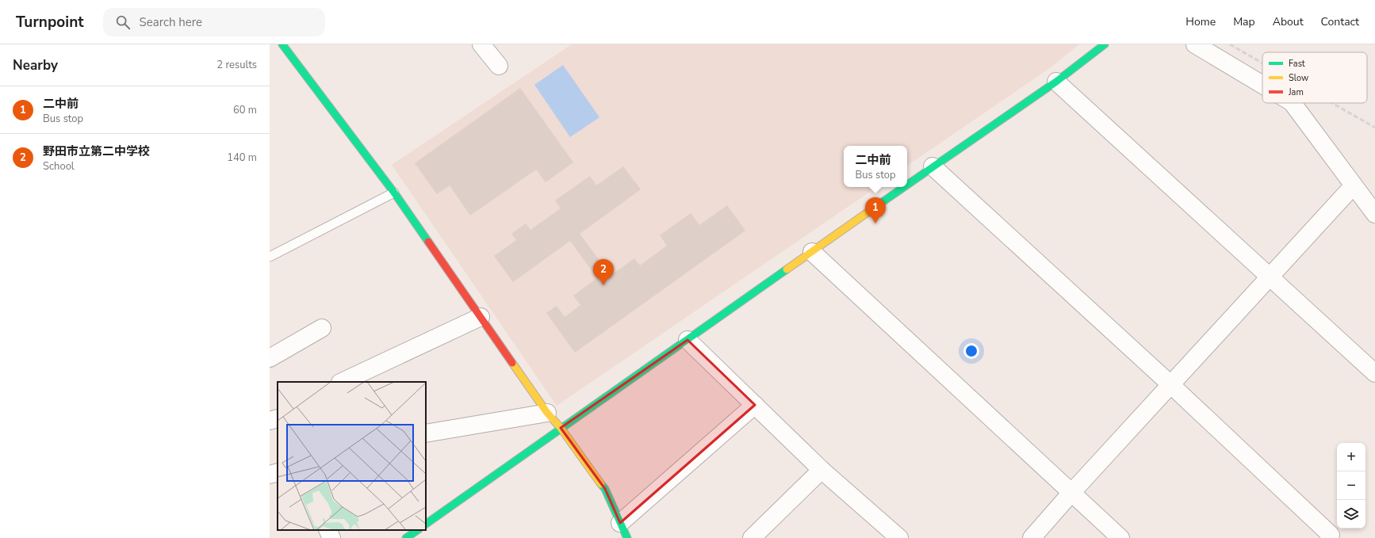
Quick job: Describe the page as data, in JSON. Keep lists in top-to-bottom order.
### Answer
{
  "legend": ["Fast", "Slow", "Jam"],
  "page": {
    "header": "Turnpoint",
    "search": "Search here",
    "nav": [
      "Home",
      "Map",
      "About",
      "Contact"
    ],
    "heading": ["Nearby", "2 results"],
    "list": [
      {
        "mark": "1",
        "name": "二中前",
        "note": "Bus stop",
        "value": "60 m"
      },
      {
        "mark": "2",
        "name": "野田市立第二中学校",
        "note": "School",
        "value": "140 m"
      }
    ],
    "popup": ["二中前", "Bus stop"],
    "pins": ["1", "2"],
    "map_buttons": ["+", "−"]
  }
}
